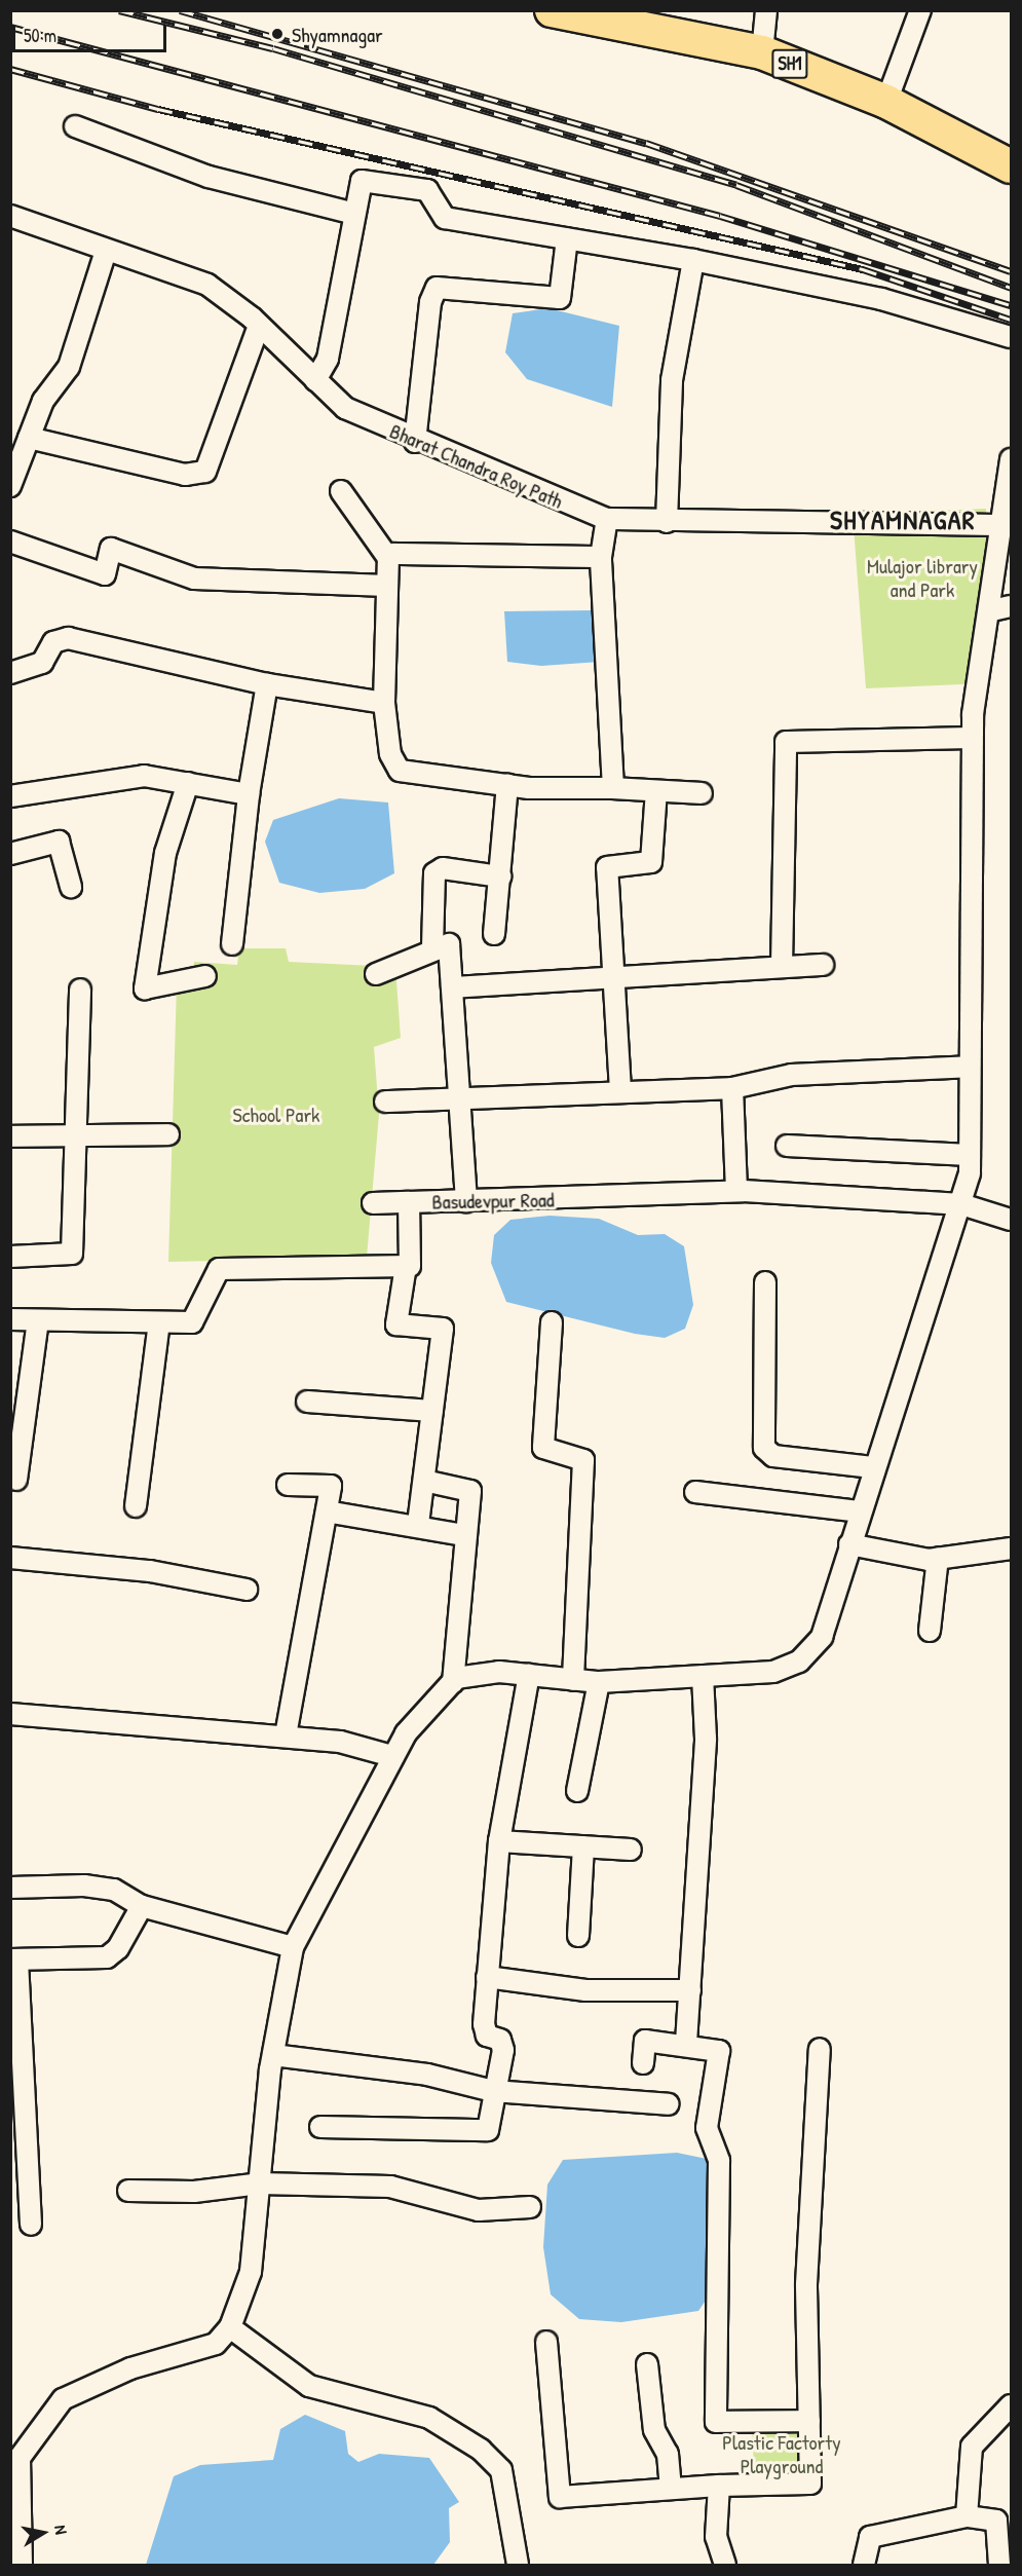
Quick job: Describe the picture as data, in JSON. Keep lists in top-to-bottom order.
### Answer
{
  "streets": {
    "main road": ["SH1"],
    "street": ["Bharat Chandra Roy Path", "Basudevpur Road"]
  },
  "districts": ["SHYAMNAGAR"],
  "parks": ["Mulajor library and Park", "School Park", "Plastic Factorty Playground"],
  "places": ["Shyamnagar"],
  "scale_bar": "50 m",
  "north": "right"
}
